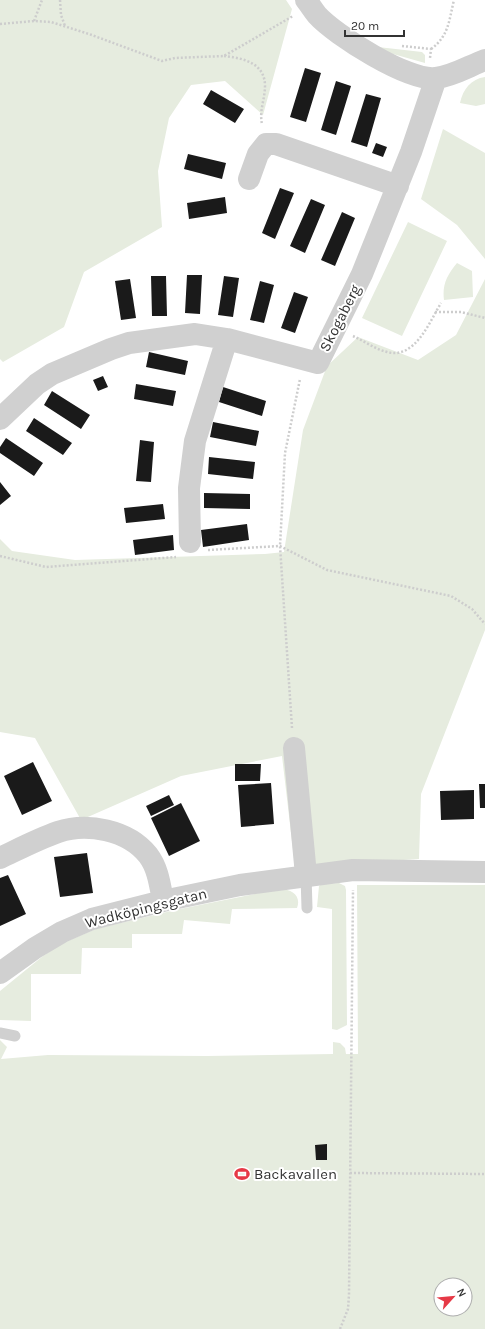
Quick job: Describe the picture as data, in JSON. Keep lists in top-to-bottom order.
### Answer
{
  "streets": {
    "street": ["Skogaberg", "Wadköpingsgatan"]
  },
  "places": {
    "sports": ["Backavallen"]
  },
  "scale_bar": "20 m",
  "north": "top right"
}
